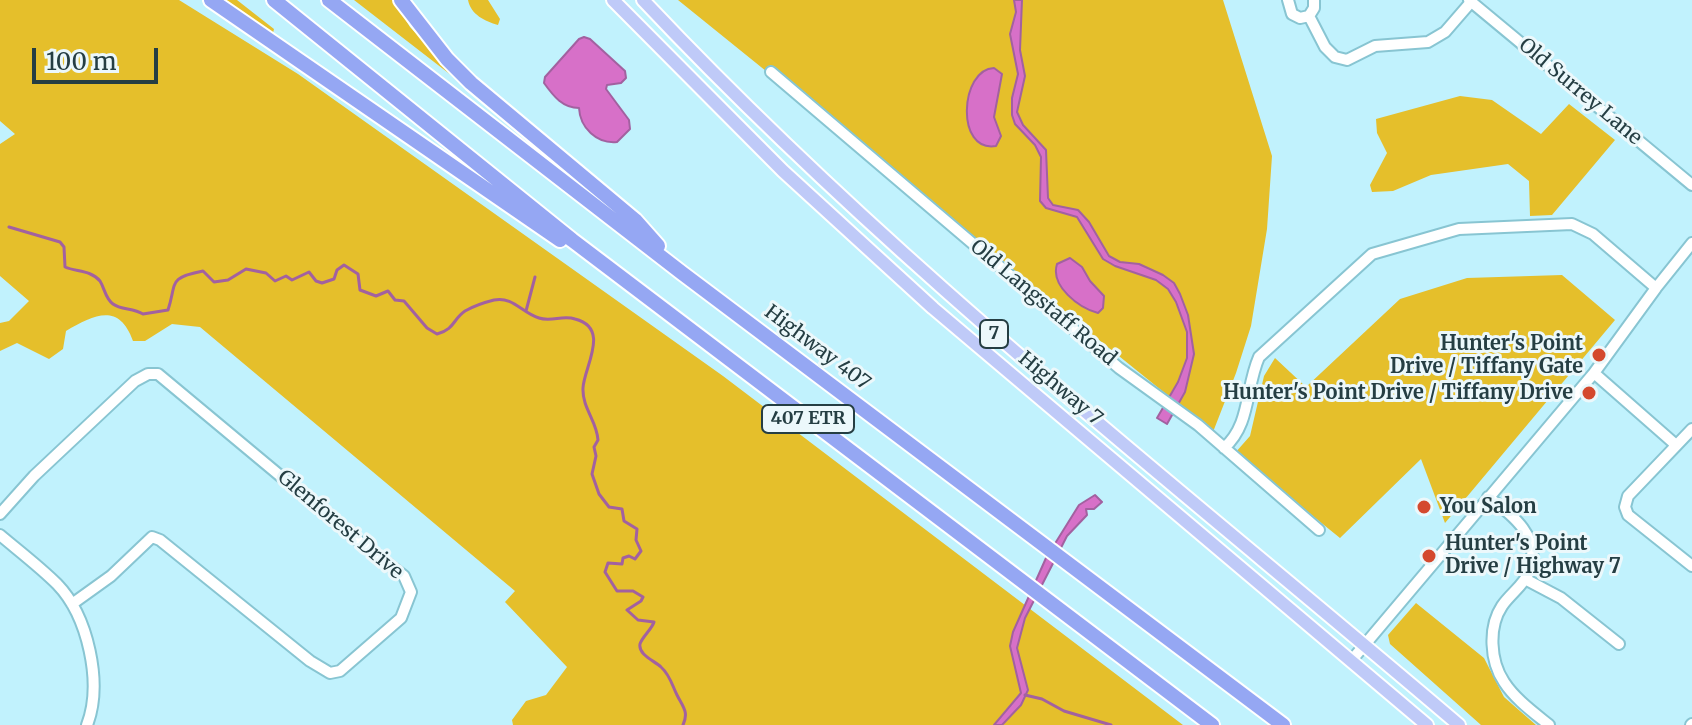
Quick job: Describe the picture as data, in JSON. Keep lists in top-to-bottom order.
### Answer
{
  "streets": {
    "highway": ["Highway 407", "407 ETR"],
    "main road": ["7", "Highway 7"],
    "street": ["Old Surrey Lane", "Old Langstaff Road", "Glenforest Drive"]
  },
  "places": [
    "Hunter's Point Drive / Tiffany Gate",
    "Hunter's Point Drive / Tiffany Drive",
    "You Salon",
    "Hunter's Point Drive / Highway 7"
  ],
  "scale_bar": "100 m"
}
